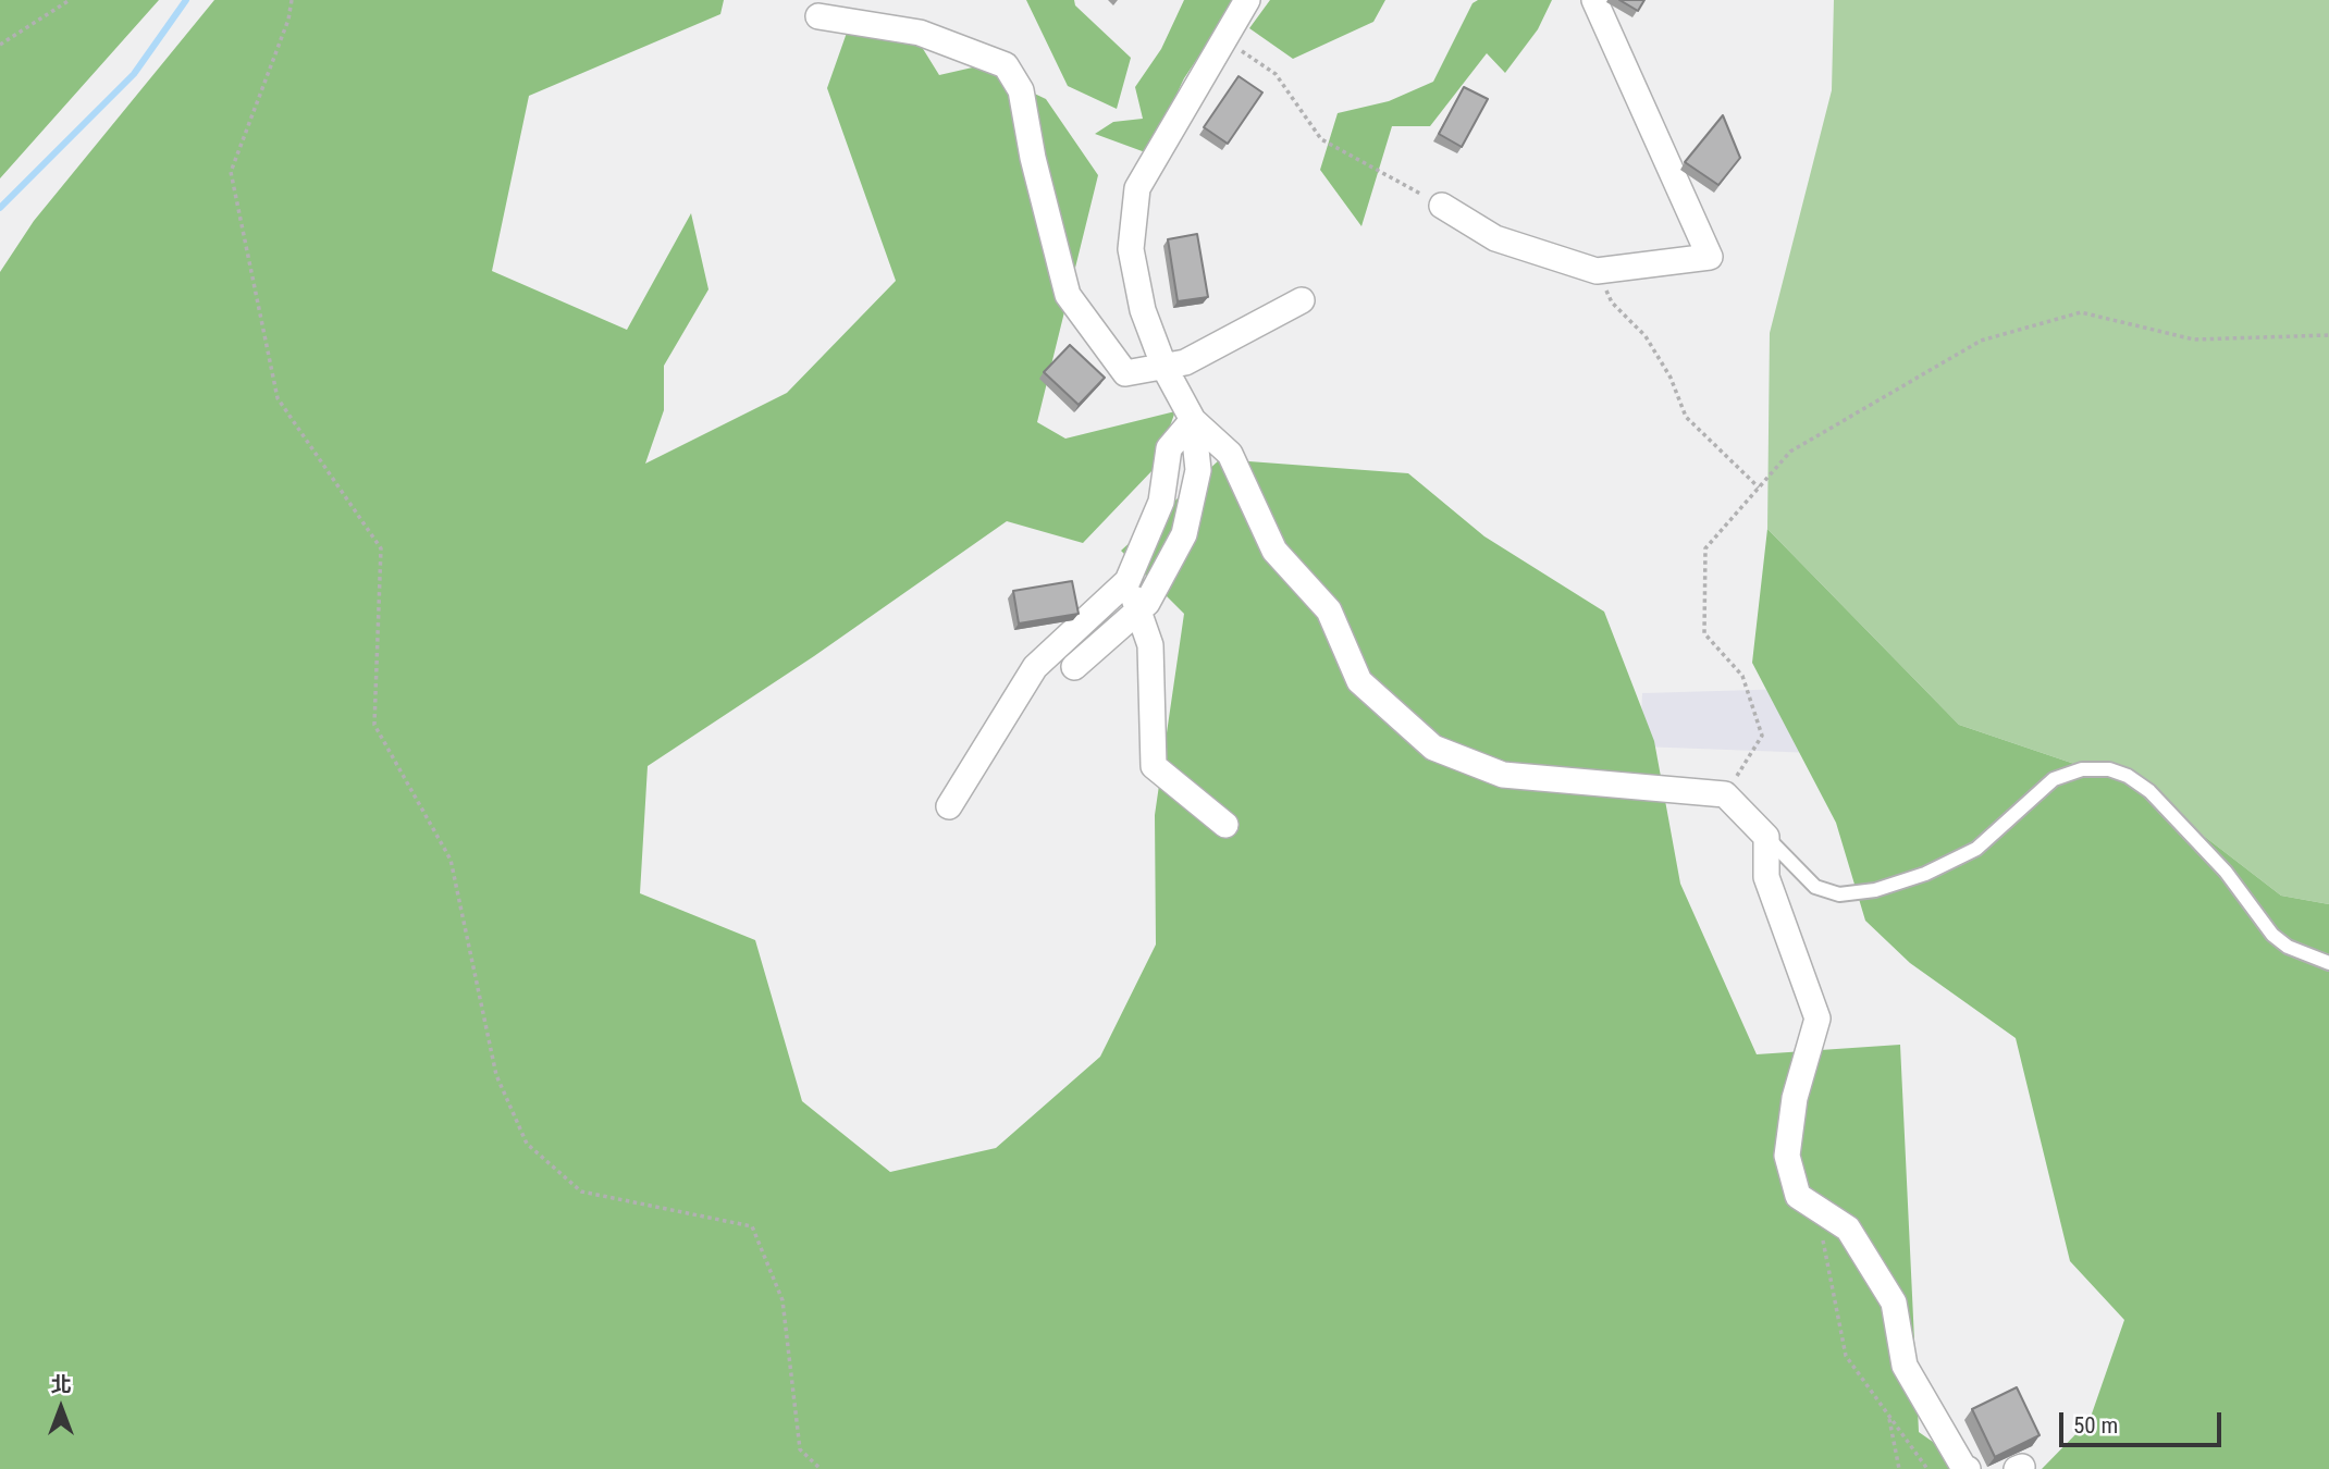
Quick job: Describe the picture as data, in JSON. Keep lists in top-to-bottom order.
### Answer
{
  "scale_bar": "50 m",
  "north": "top"
}
